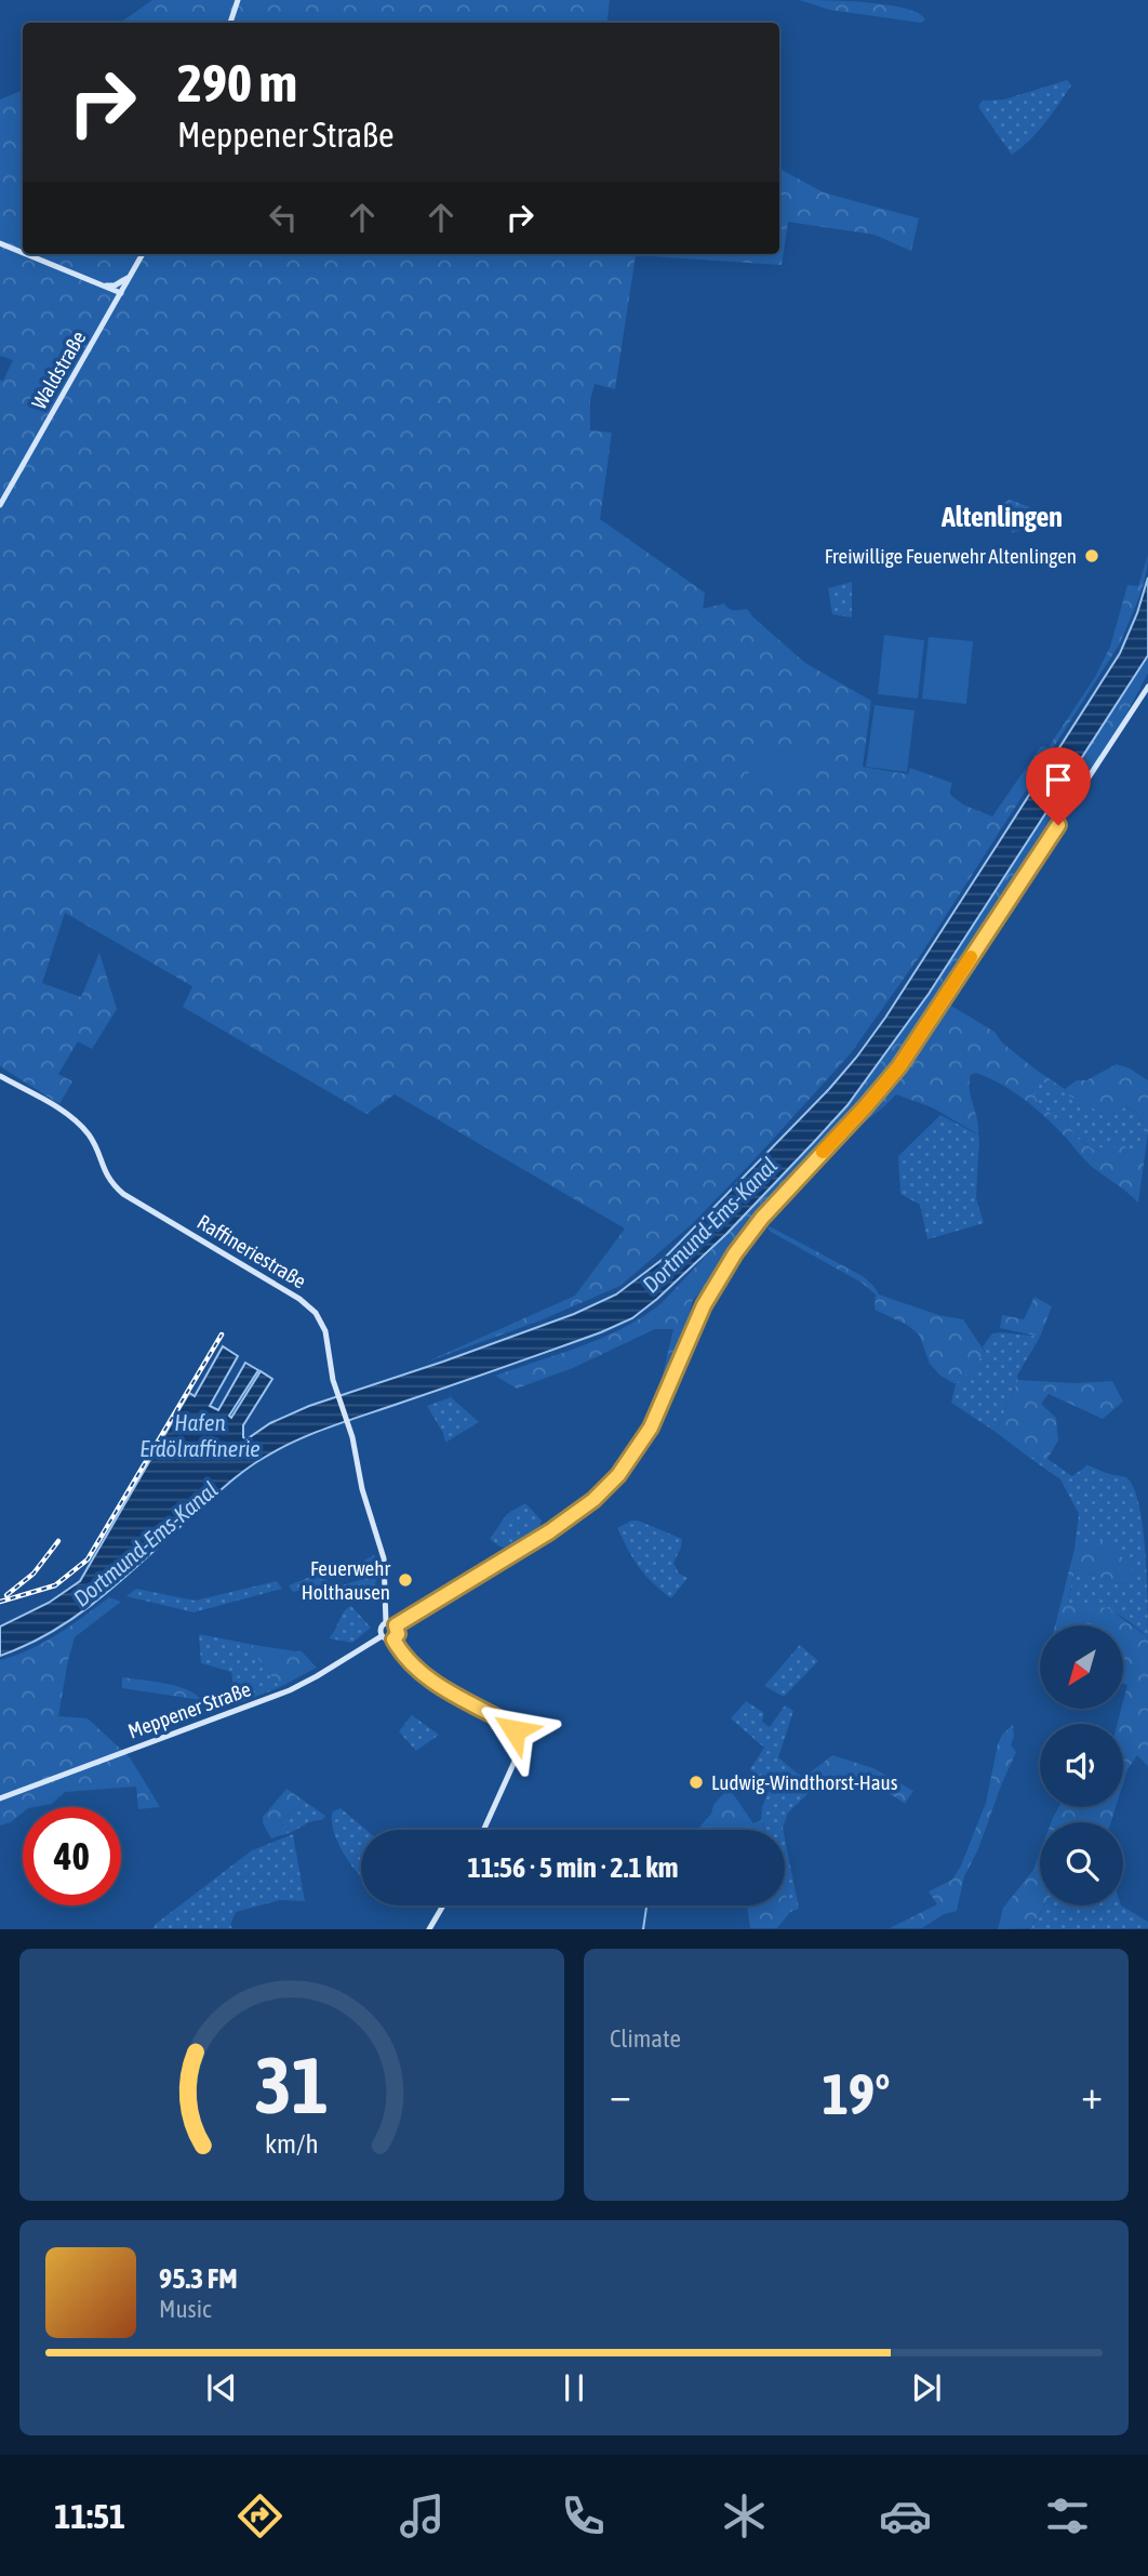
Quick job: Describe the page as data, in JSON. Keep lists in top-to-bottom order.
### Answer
{
  "streets": {
    "main road": ["Waldstraße", "Raffineriestraße", "Meppener Straße"]
  },
  "crossings": [
    ["Raffineriestraße", "Meppener Straße"]
  ],
  "districts": ["Altenlingen"],
  "water": ["Dortmund-Ems-Kanal", "Hafen Erdölraffinerie"],
  "places": ["Freiwillige Feuerwehr Altenlingen", "Feuerwehr Holthausen", "Ludwig-Windthorst-Haus"],
  "north": "bottom left",
  "page": {
    "turn": ["290 m", "Meppener Straße"],
    "limit": "40",
    "trip": "11:56 · 5 min · 2.1 km",
    "tile": "Climate",
    "heat": ["−", "19°", "+"],
    "song": ["95.3 FM", "Music"],
    "tabs": "11:51",
    "gauge": ["31", "km/h"]
  }
}
